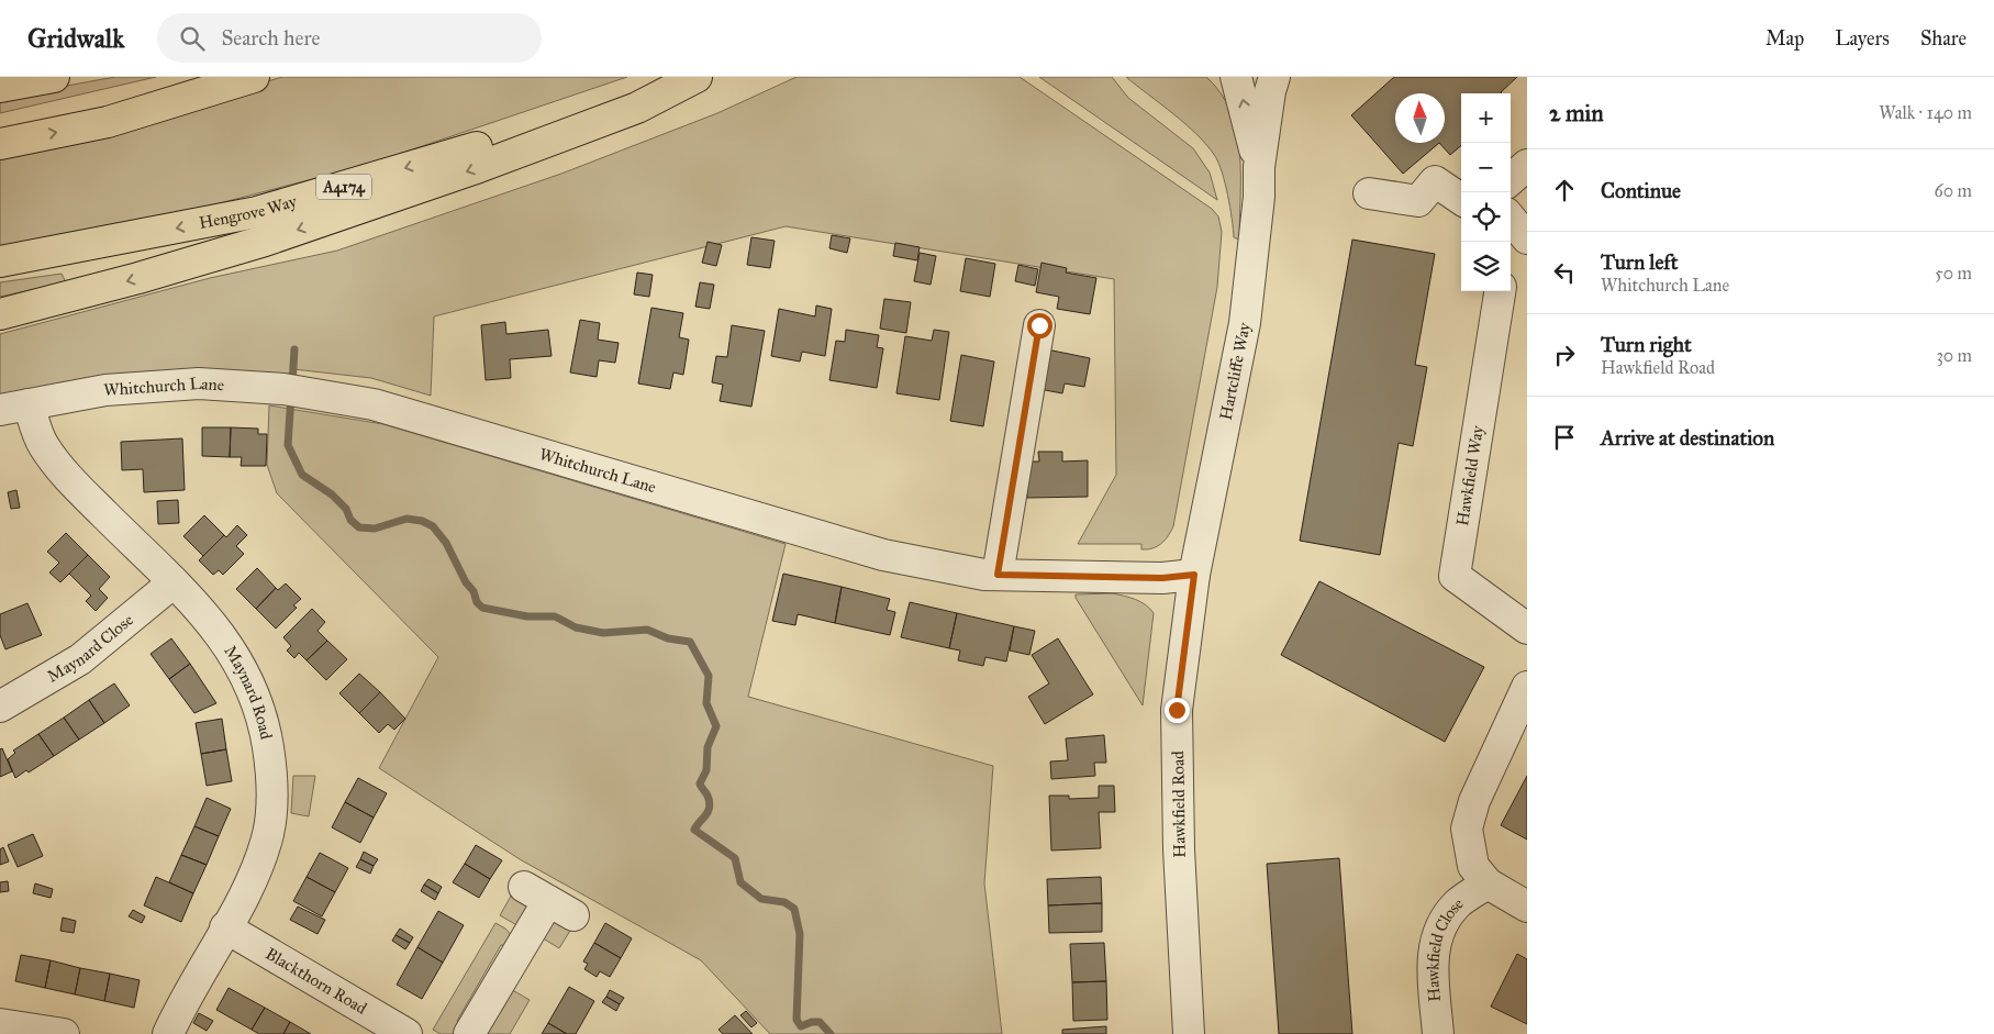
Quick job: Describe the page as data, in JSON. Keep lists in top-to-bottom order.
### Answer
{
  "streets": {
    "highway": ["A4174", "Hengrove Way"],
    "street": [
      "Hartcliffe Way",
      "Whitchurch Lane",
      "Hawkfield Way",
      "Maynard Close",
      "Maynard Road",
      "Hawkfield Road",
      "Hawkfield Close",
      "Blackthorn Road"
    ]
  },
  "crossings": [
    ["Hartcliffe Way", "Whitchurch Lane"],
    ["Hartcliffe Way", "Hawkfield Road"],
    ["Whitchurch Lane", "Maynard Road"],
    ["Whitchurch Lane", "Hawkfield Road"],
    ["Maynard Close", "Maynard Road"],
    ["Maynard Road", "Blackthorn Road"]
  ],
  "north": "top",
  "page": {
    "header": "Gridwalk",
    "search": "Search here",
    "nav": ["Map", "Layers", "Share"],
    "heading": ["2 min", "Walk · 140 m"],
    "map_buttons": ["+", "−"],
    "list": [
      ["Continue", "60 m"],
      ["Turn left", "Whitchurch Lane", "50 m"],
      ["Turn right", "Hawkfield Road", "30 m"],
      "Arrive at destination"
    ]
  }
}
